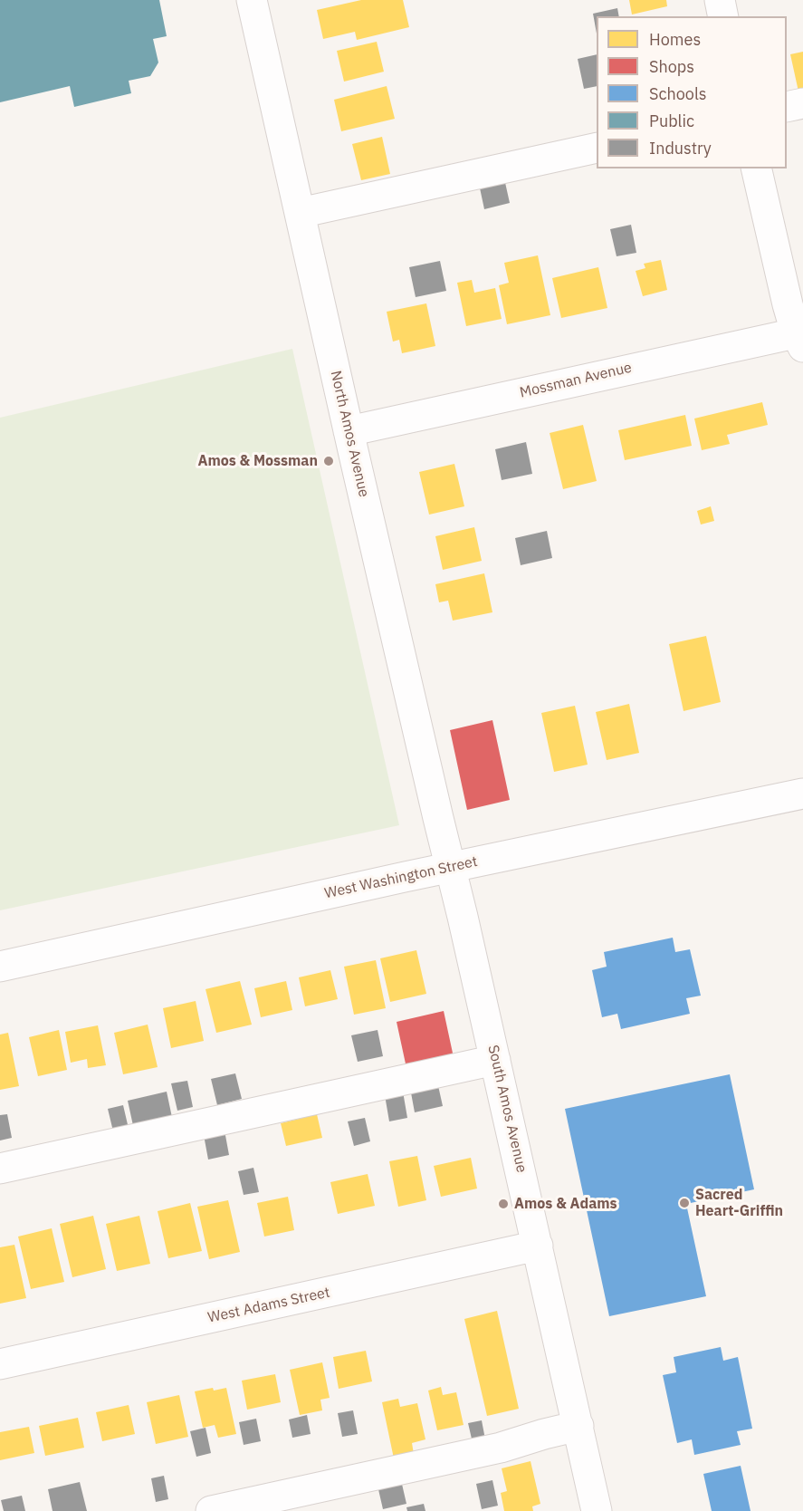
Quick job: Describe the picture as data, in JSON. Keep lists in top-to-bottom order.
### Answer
{
  "streets": {
    "street": [
      "Mossman Avenue",
      "North Amos Avenue",
      "West Washington Street",
      "South Amos Avenue",
      "West Adams Street"
    ]
  },
  "crossings": [
    ["Mossman Avenue", "North Amos Avenue"],
    ["North Amos Avenue", "West Washington Street"],
    ["North Amos Avenue", "South Amos Avenue"],
    ["West Washington Street", "South Amos Avenue"],
    ["South Amos Avenue", "West Adams Street"]
  ],
  "places": ["Amos & Mossman", "Sacred Heart-Griffin", "Amos & Adams"],
  "legend": [
    "Homes",
    "Shops",
    "Schools",
    "Public",
    "Industry"
  ]
}
